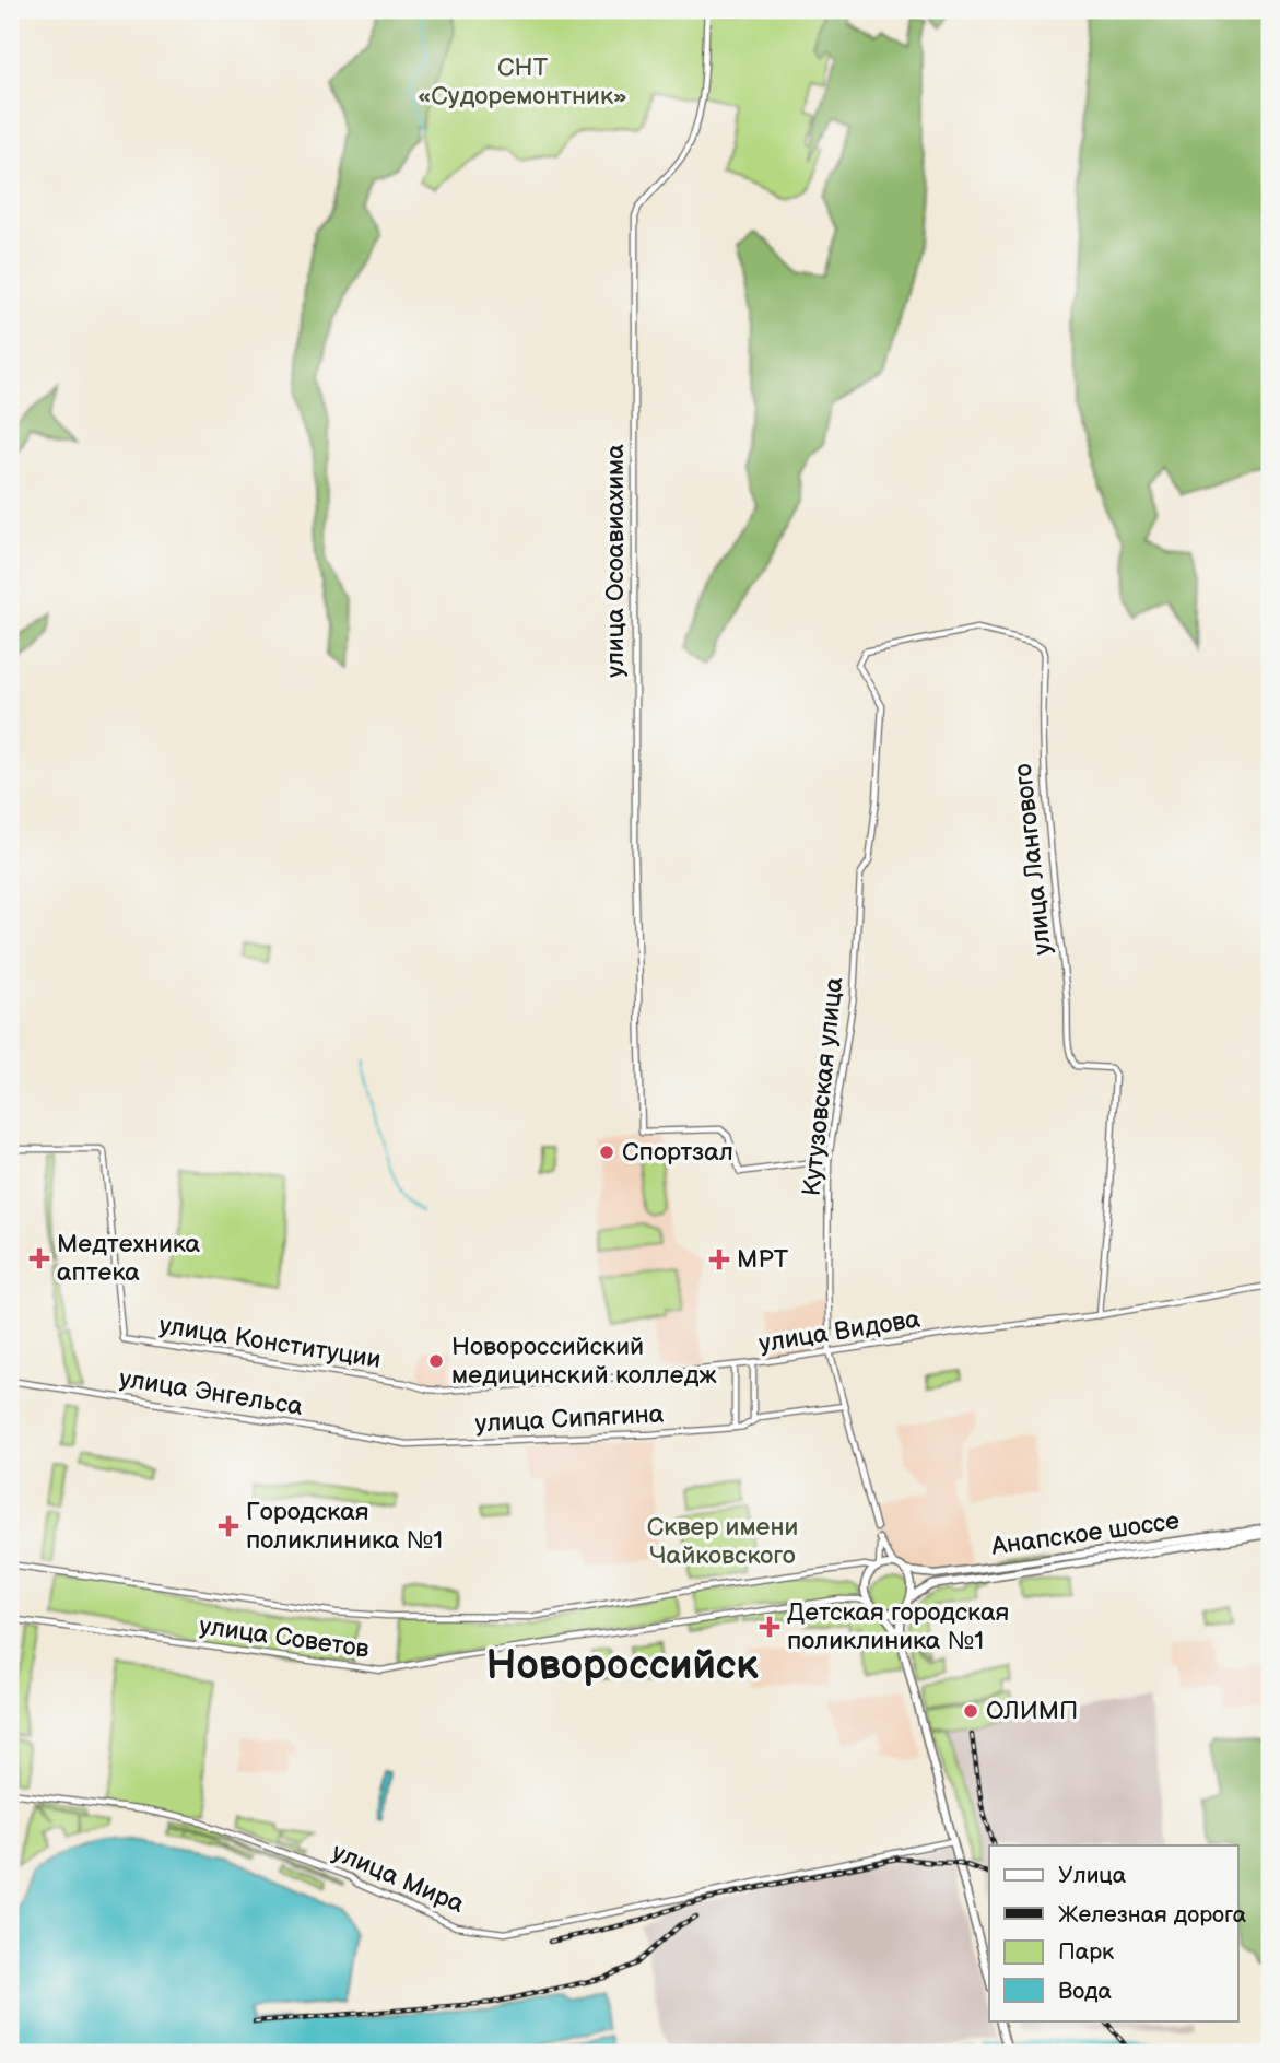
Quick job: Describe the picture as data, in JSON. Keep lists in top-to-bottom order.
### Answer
{
  "streets": {
    "highway": ["Анапское шоссе"],
    "street": [
      "улица Осоавиахима",
      "улица Лангового",
      "Кутузовская улица",
      "улица Видова",
      "улица Конституции",
      "улица Энгельса",
      "улица Сипягина",
      "улица Советов",
      "улица Мира"
    ]
  },
  "crossings": [
    ["улица Осоавиахима", "Кутузовская улица"],
    ["улица Лангового", "Кутузовская улица"],
    ["улица Лангового", "улица Видова"],
    ["Кутузовская улица", "улица Видова"],
    ["улица Видова", "улица Конституции"],
    ["улица Энгельса", "улица Сипягина"],
    ["Анапское шоссе", "улица Советов"]
  ],
  "districts": ["Новороссийск"],
  "parks": ["СНТ «Судоремонтник»", "Сквер имени Чайковского"],
  "places": {
    "other": ["Спортзал", "Новороссийский медицинский колледж", "ОЛИМП"],
    "health": [
      "Медтехника аптека",
      "МРТ",
      "Городская поликлиника №1",
      "Детская городская поликлиника №1"
    ]
  },
  "legend": [
    "Улица",
    "Железная дорога",
    "Парк",
    "Вода"
  ]
}
